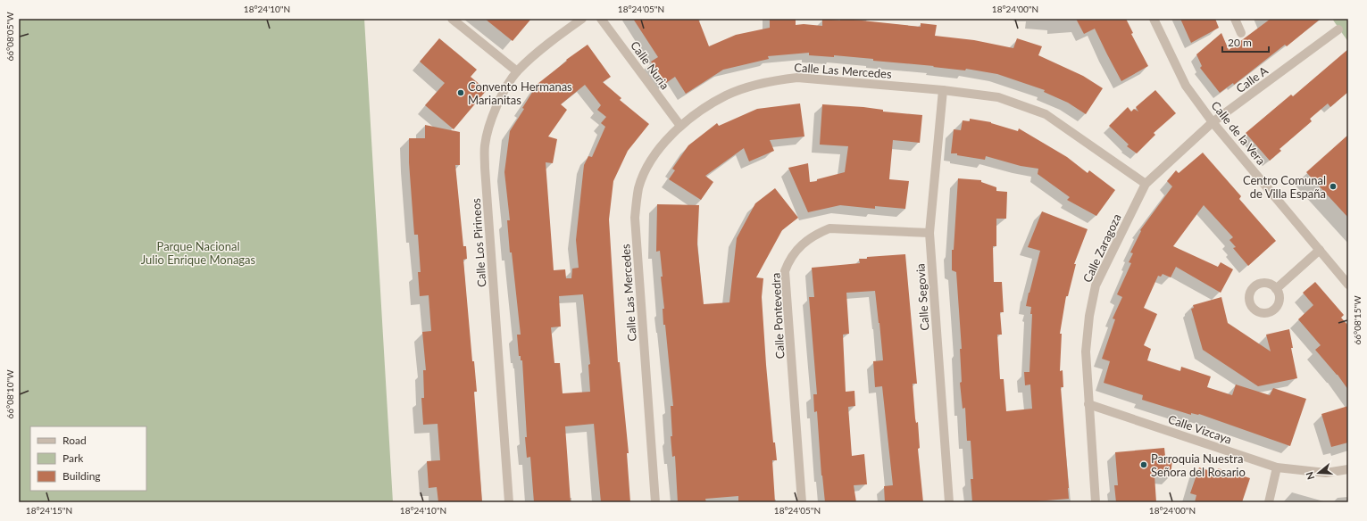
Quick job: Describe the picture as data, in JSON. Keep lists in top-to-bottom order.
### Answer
{
  "streets": {
    "street": [
      "Calle Nuria",
      "Calle Las Mercedes",
      "Calle A",
      "Calle de la Vera",
      "Calle Los Pirineos",
      "Calle Zaragoza",
      "Calle Segovia",
      "Calle Pontevedra",
      "Calle Vizcaya"
    ]
  },
  "crossings": [
    ["Calle Nuria", "Calle Las Mercedes"],
    ["Calle Las Mercedes", "Calle Zaragoza"],
    ["Calle Las Mercedes", "Calle Segovia"],
    ["Calle A", "Calle de la Vera"],
    ["Calle A", "Calle Zaragoza"],
    ["Calle de la Vera", "Calle Zaragoza"],
    ["Calle Zaragoza", "Calle Vizcaya"],
    ["Calle Segovia", "Calle Pontevedra"]
  ],
  "parks": ["Parque Nacional Julio Enrique Monagas"],
  "places": ["Convento Hermanas Marianitas", "Centro Comunal de Villa España", "Parroquia Nuestra Señora del Rosario"],
  "legend": ["Road", "Park", "Building"],
  "scale_bar": "20 m",
  "north": "left",
  "coordinates": [
    "18°24'10\"N",
    "18°24'05\"N",
    "18°24'00\"N",
    "66°08'05\"W",
    "66°08'15\"W",
    "66°08'10\"W",
    "18°24'15\"N"
  ]
}
